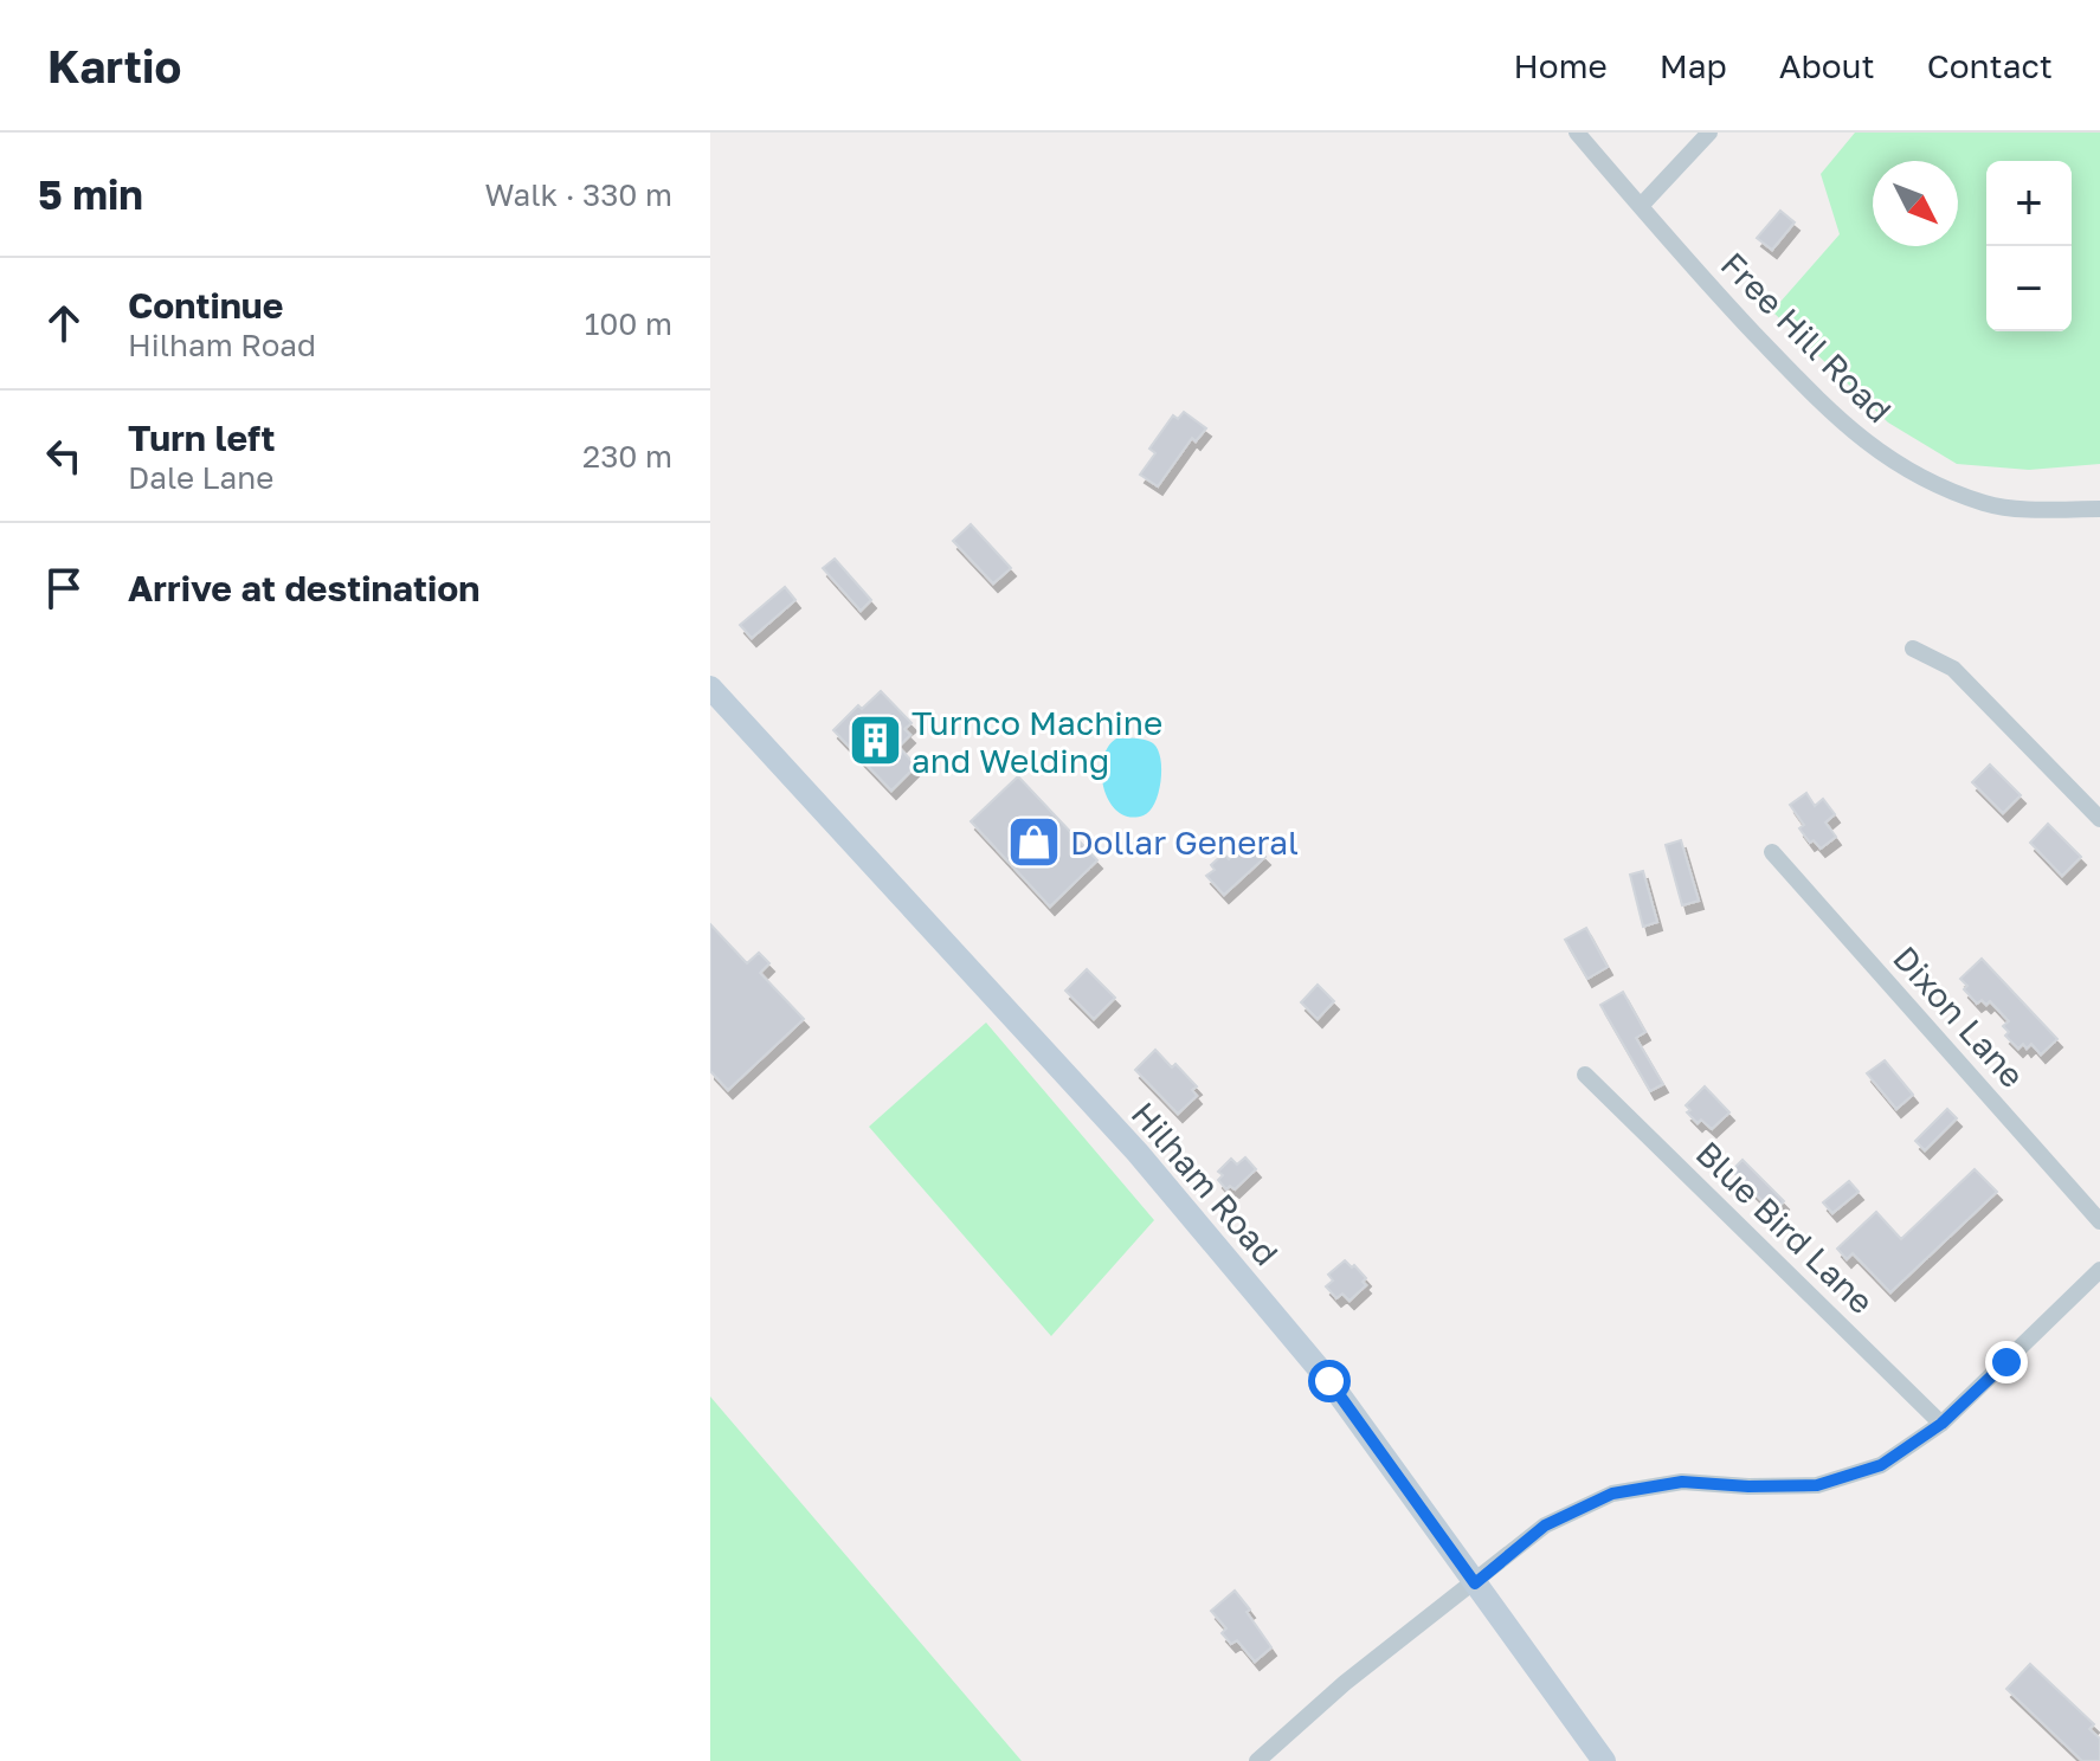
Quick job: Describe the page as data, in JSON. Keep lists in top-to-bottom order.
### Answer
{
  "streets": {
    "main road": ["Hilham Road"],
    "street": ["Free Hill Road", "Dixon Lane", "Blue Bird Lane"]
  },
  "places": {
    "building": ["Turnco Machine and Welding"],
    "shop": ["Dollar General"]
  },
  "north": "bottom right",
  "page": {
    "header": "Kartio",
    "nav": [
      "Home",
      "Map",
      "About",
      "Contact"
    ],
    "heading": ["5 min", "Walk · 330 m"],
    "map_buttons": ["+", "−"],
    "list": [
      ["Continue", "Hilham Road", "100 m"],
      ["Turn left", "Dale Lane", "230 m"],
      "Arrive at destination"
    ]
  }
}
